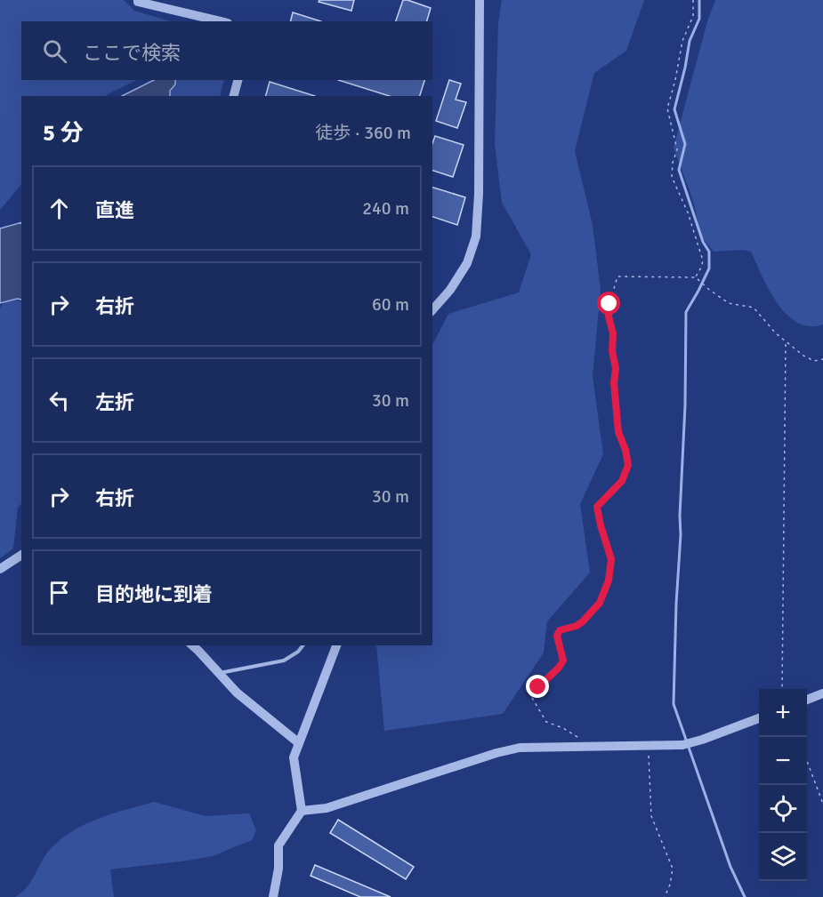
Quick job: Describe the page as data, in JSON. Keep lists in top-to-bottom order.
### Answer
{
  "page": {
    "search": "ここで検索",
    "heading": ["5 分", "徒歩 · 360 m"],
    "list": [
      ["直進", "240 m"],
      ["右折", "60 m"],
      ["左折", "30 m"],
      ["右折", "30 m"],
      "目的地に到着"
    ],
    "map_buttons": ["+", "−"]
  }
}
